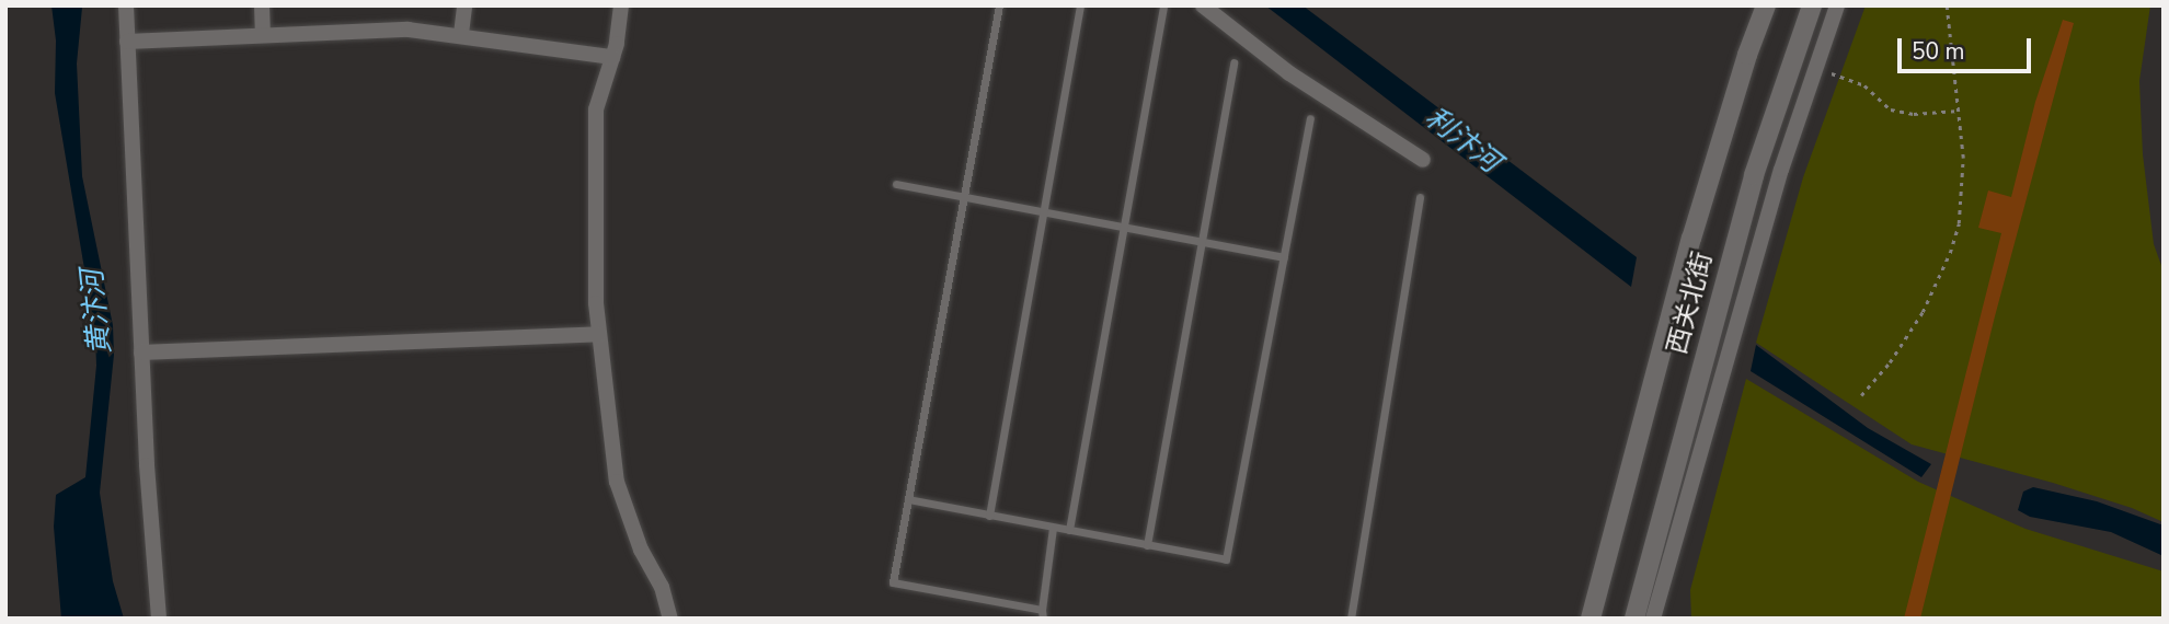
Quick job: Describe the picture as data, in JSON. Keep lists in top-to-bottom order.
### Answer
{
  "streets": {
    "street": ["西关北街"]
  },
  "water": ["利汴河", "黄汴河"],
  "scale_bar": "50 m"
}
